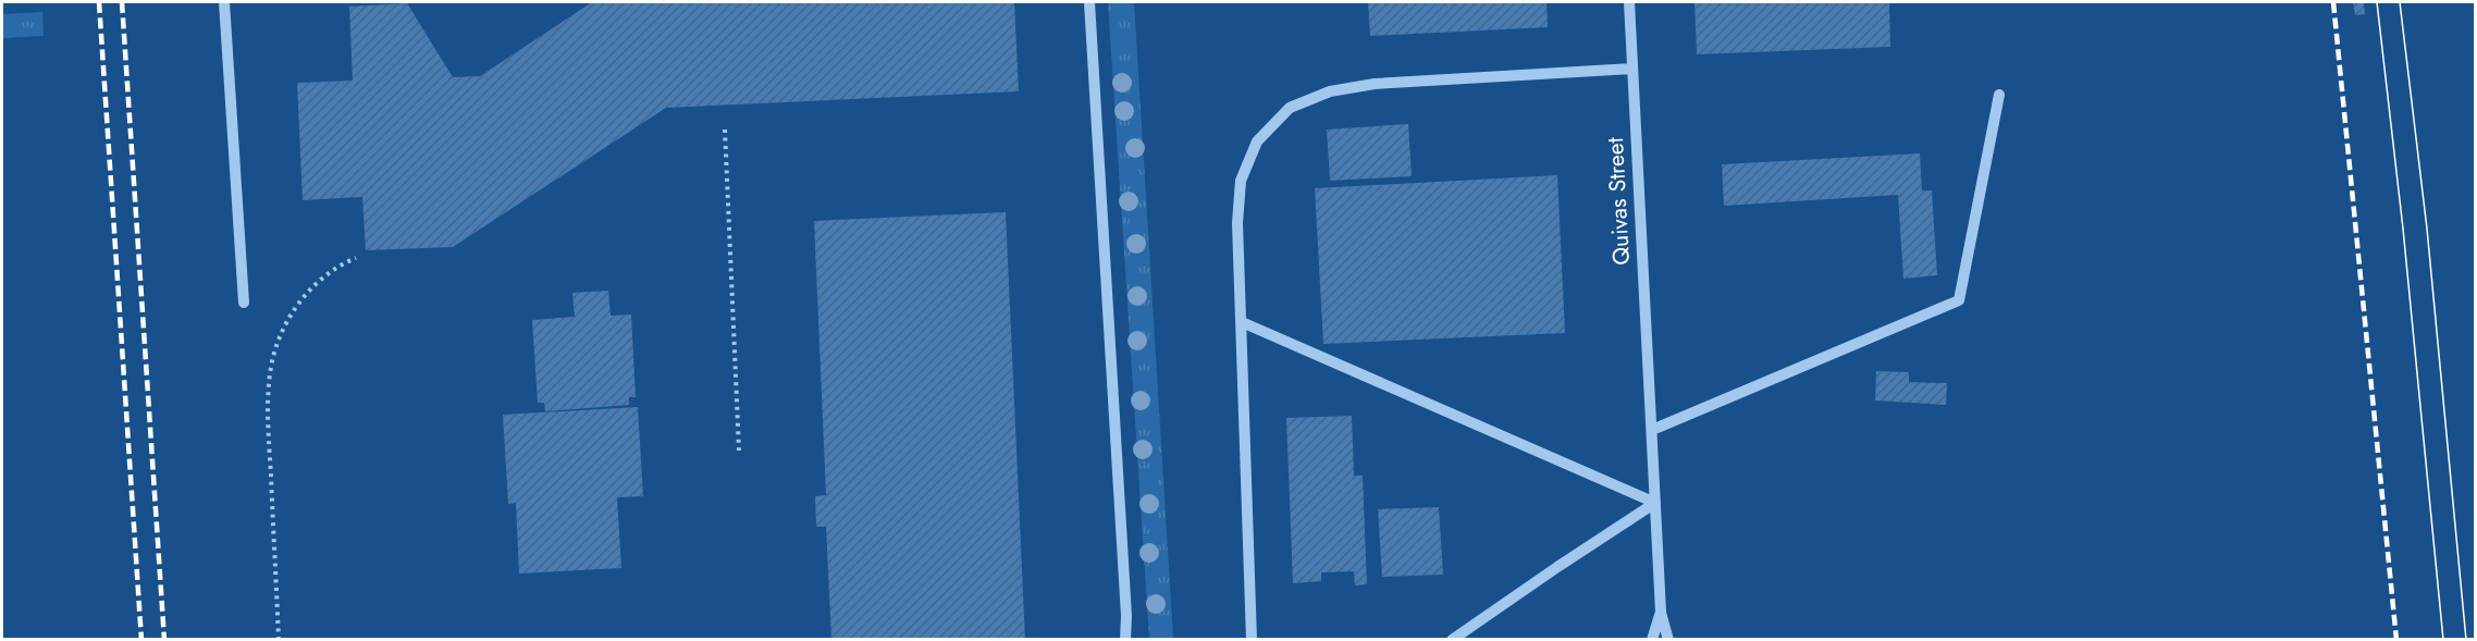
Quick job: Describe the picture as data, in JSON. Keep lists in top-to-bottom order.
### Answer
{
  "streets": {
    "street": ["Quivas Street"]
  }
}
